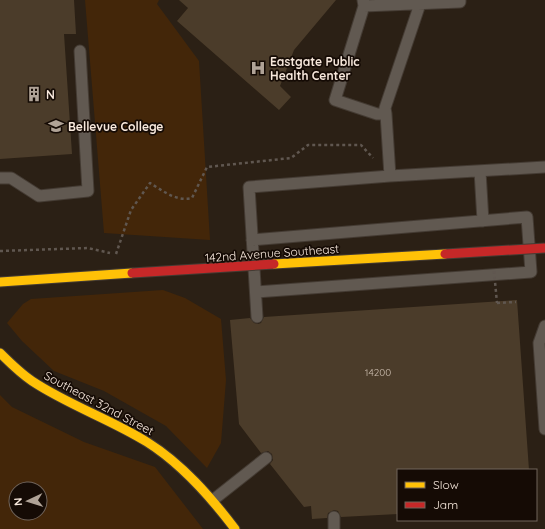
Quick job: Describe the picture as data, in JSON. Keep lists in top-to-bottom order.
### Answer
{
  "streets": {
    "street": ["142nd Avenue Southeast", "Southeast 32nd Street"]
  },
  "places": {
    "hospital": ["Eastgate Public Health Center"],
    "building": ["N"],
    "school or university": ["Bellevue College"]
  },
  "house_numbers": ["14200"],
  "legend": ["Slow", "Jam"],
  "north": "left"
}
